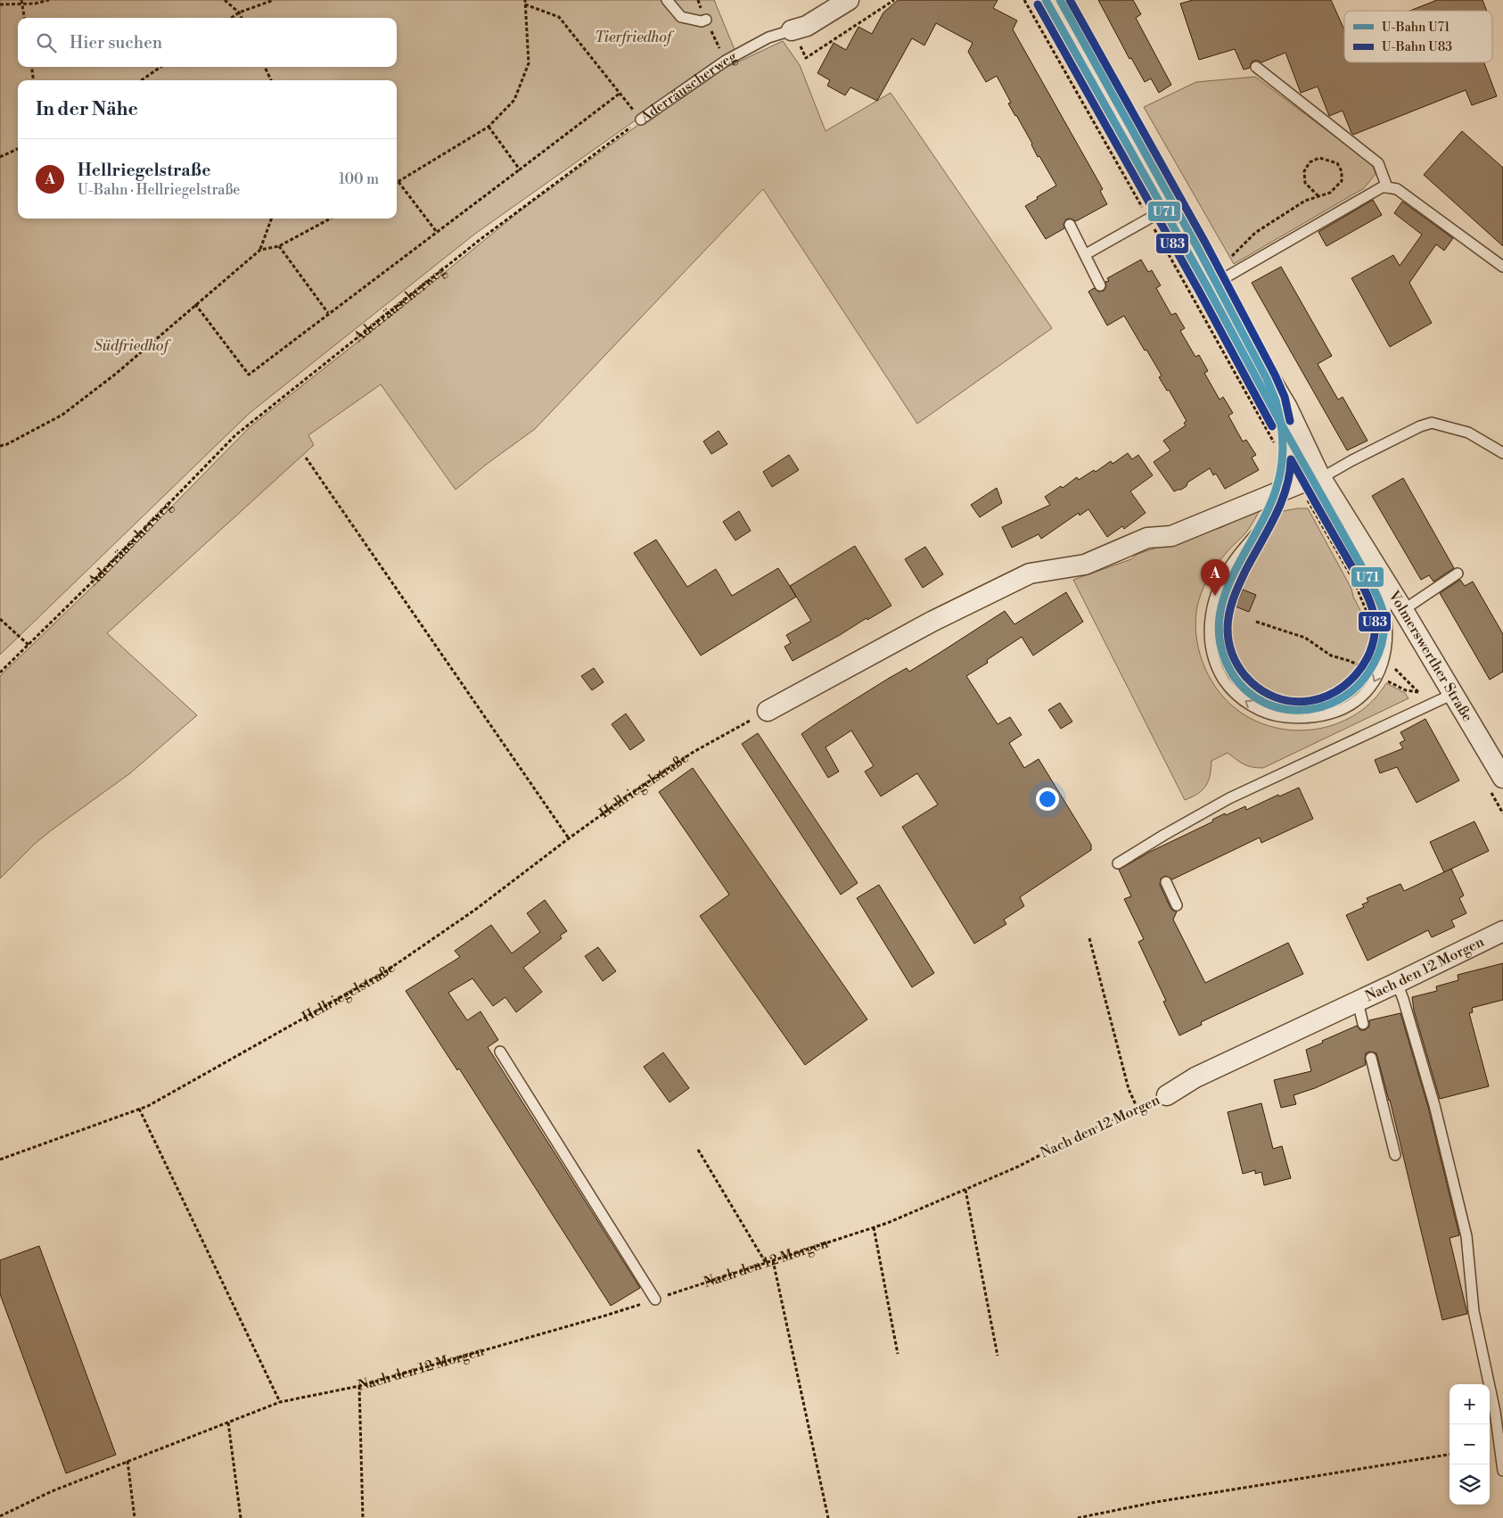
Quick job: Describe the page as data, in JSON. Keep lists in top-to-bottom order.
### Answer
{
  "streets": {
    "street": ["Aderräuscherweg", "Volmerswerther Straße", "Nach den 12 Morgen"],
    "path": ["Hellriegelstraße"]
  },
  "parks": ["Tierfriedhof", "Südfriedhof"],
  "lines": ["metro line U71", "metro line U83"],
  "legend": ["U-Bahn U71", "U-Bahn U83"],
  "page": {
    "search": "Hier suchen",
    "heading": "In der Nähe",
    "list": [
      {
        "mark": "A",
        "name": "Hellriegelstraße",
        "note": "U-Bahn · Hellriegelstraße",
        "value": "100 m"
      }
    ],
    "pins": "A",
    "map_buttons": ["+", "−"]
  }
}
